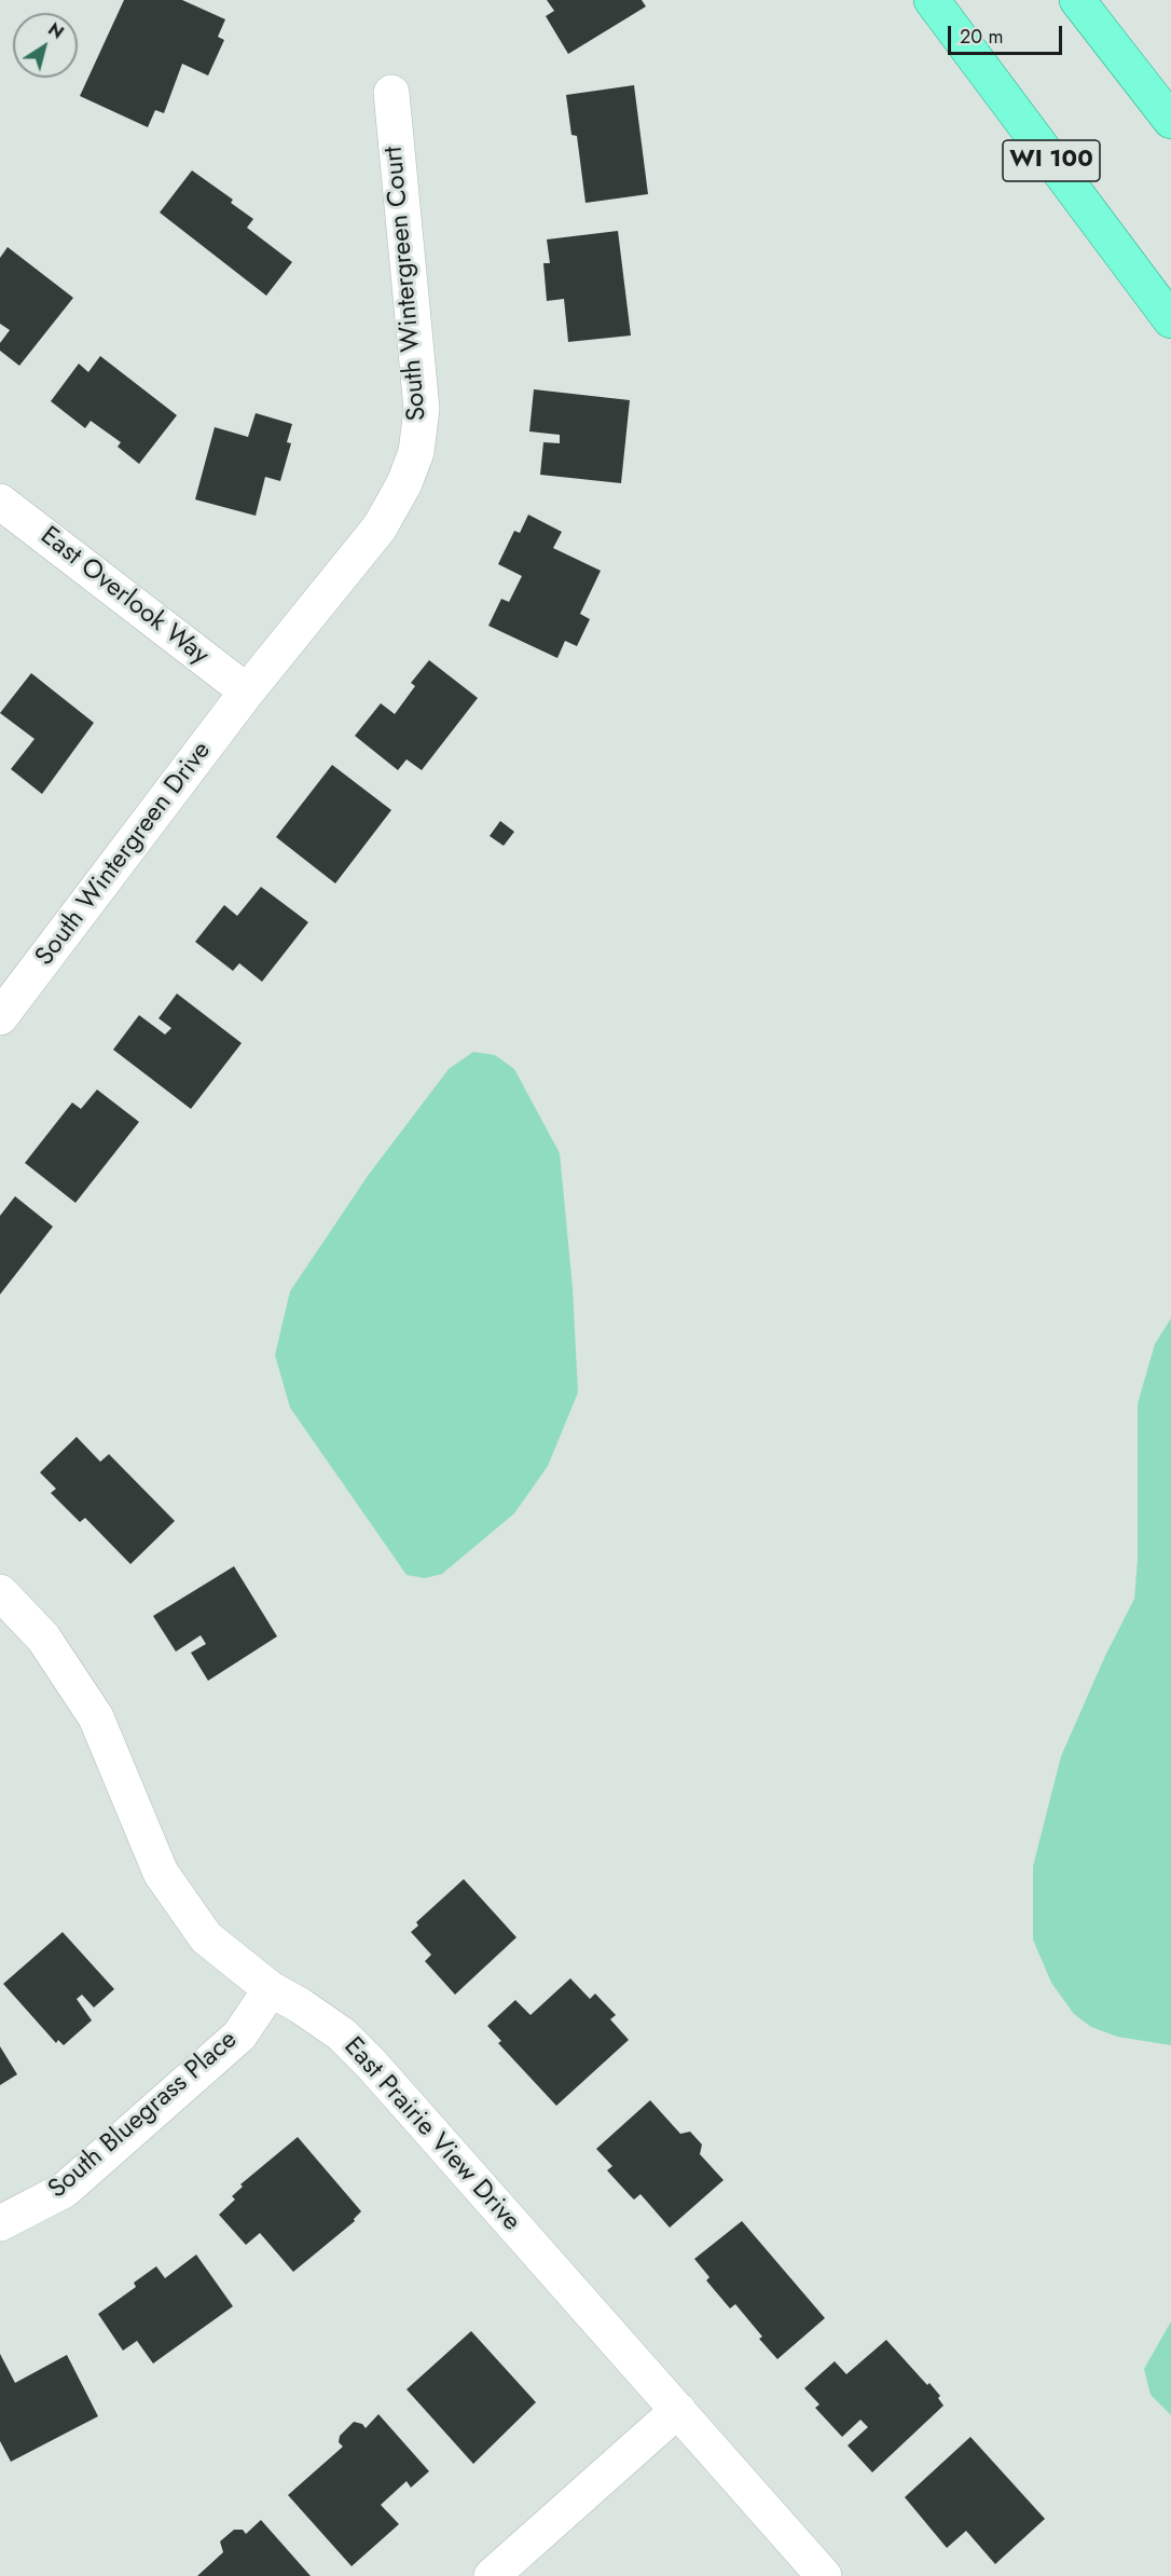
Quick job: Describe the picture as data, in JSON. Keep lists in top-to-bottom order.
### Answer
{
  "streets": {
    "main road": ["WI 100"],
    "street": [
      "South Wintergreen Court",
      "East Overlook Way",
      "South Wintergreen Drive",
      "South Bluegrass Place",
      "East Prairie View Drive"
    ]
  },
  "crossings": [
    ["South Wintergreen Court", "East Overlook Way"],
    ["South Wintergreen Court", "South Wintergreen Drive"],
    ["East Overlook Way", "South Wintergreen Drive"],
    ["South Bluegrass Place", "East Prairie View Drive"]
  ],
  "scale_bar": "20 m",
  "north": "top right"
}
